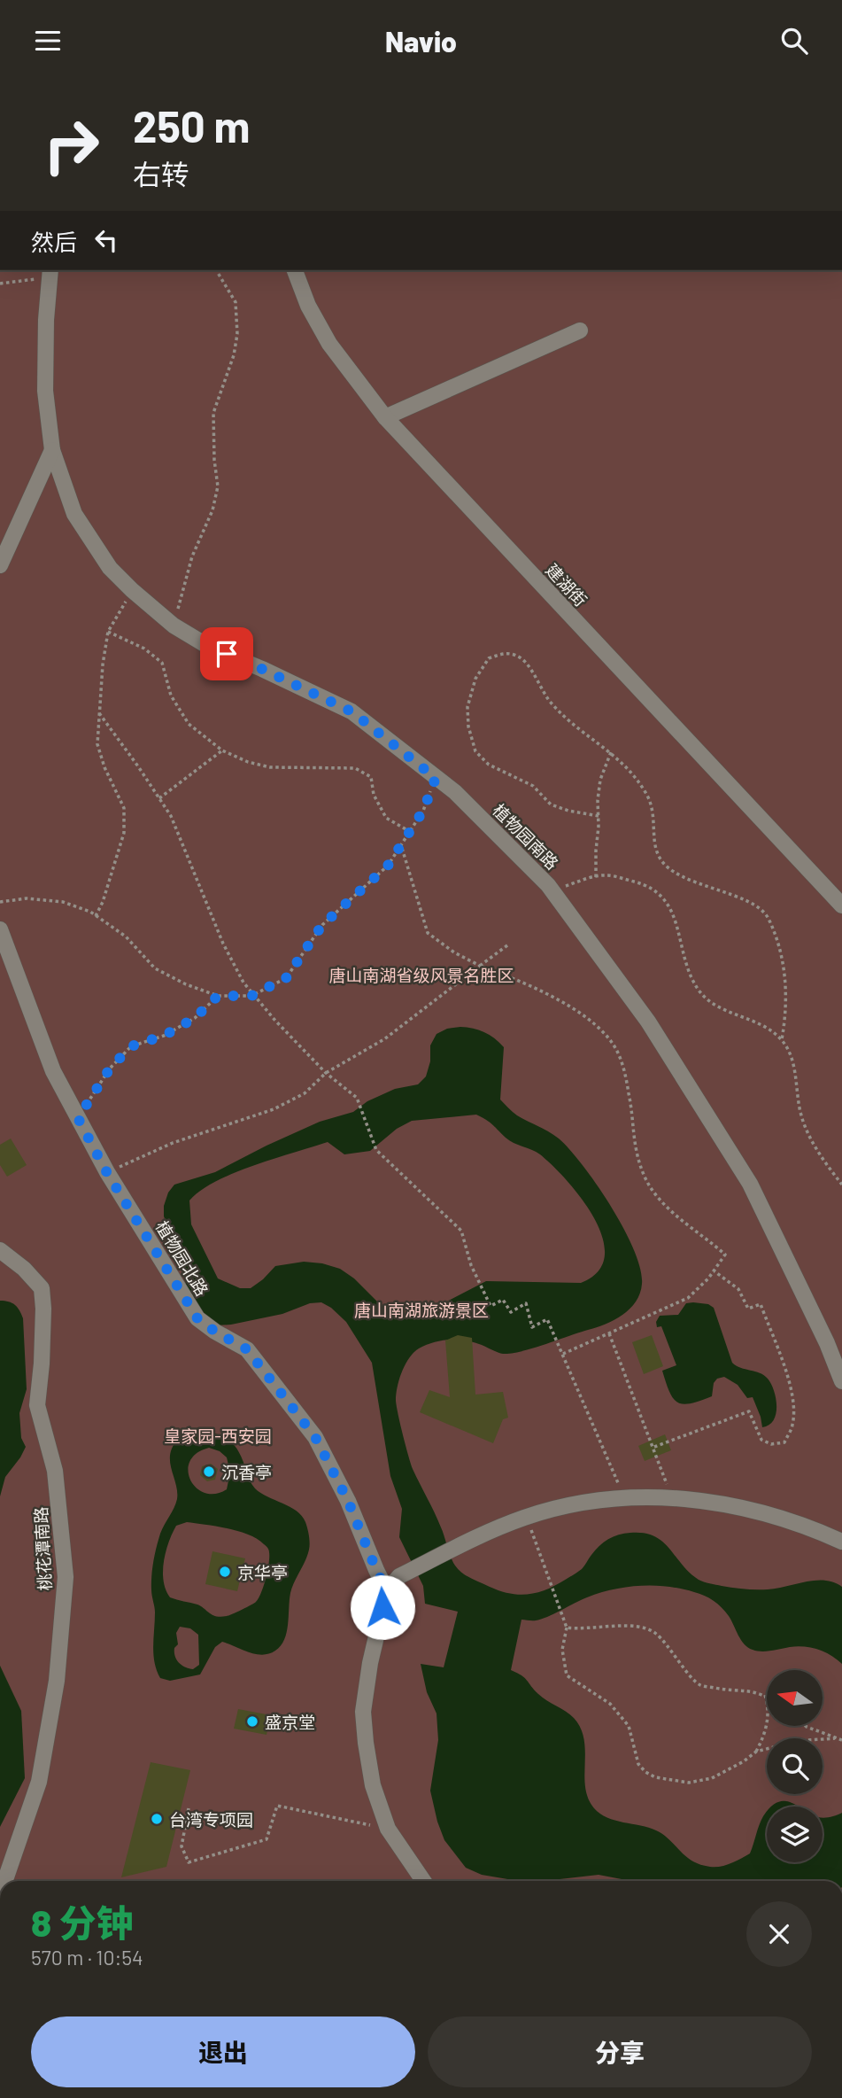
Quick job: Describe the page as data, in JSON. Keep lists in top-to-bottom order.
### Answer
{
  "streets": {
    "street": [
      "建湖街",
      "植物园南路",
      "植物园北路",
      "桃花潭南路"
    ]
  },
  "parks": ["唐山南湖省级风景名胜区", "唐山南湖旅游景区", "皇家园-西安园"],
  "places": [
    "沉香亭",
    "京华亭",
    "盛京堂",
    "台湾专项园"
  ],
  "north": "left",
  "page": {
    "header": "Navio",
    "turn": ["250 m", "右转"],
    "then": "然后",
    "heading": ["8 分钟", "570 m · 10:54"],
    "buttons": ["退出", "分享"]
  }
}
